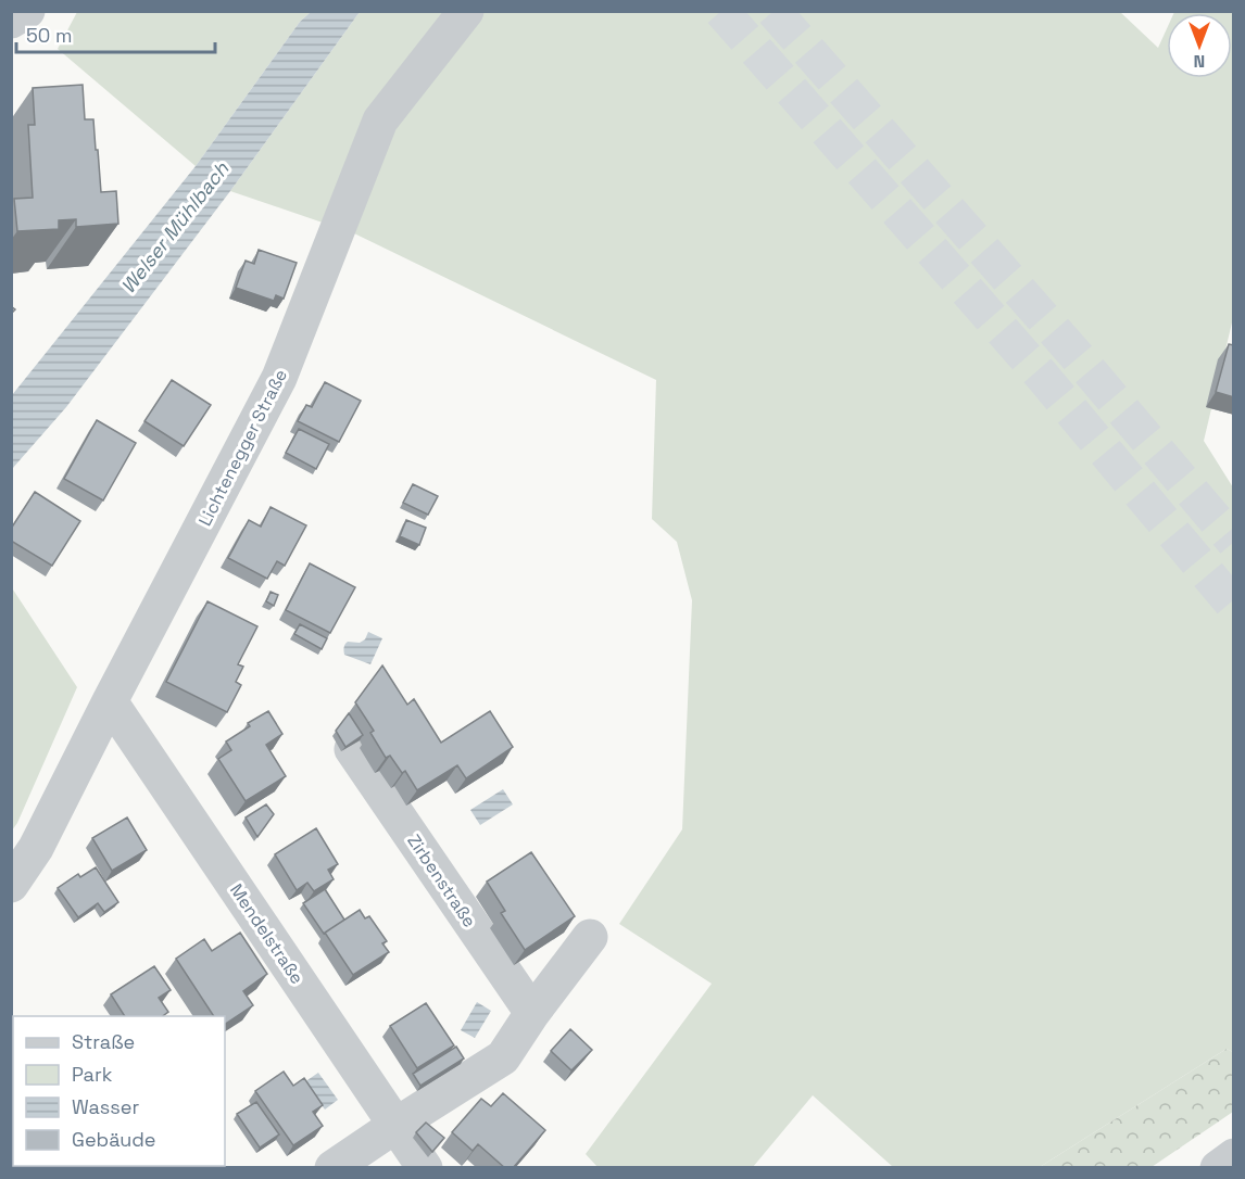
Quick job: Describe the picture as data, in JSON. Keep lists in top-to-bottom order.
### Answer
{
  "streets": {
    "street": ["Lichtenegger Straße", "Zirbenstraße", "Mendelstraße"]
  },
  "crossings": [
    ["Lichtenegger Straße", "Mendelstraße"]
  ],
  "water": ["Welser Mühlbach"],
  "legend": [
    "Straße",
    "Park",
    "Wasser",
    "Gebäude"
  ],
  "scale_bar": "50 m",
  "north": "bottom"
}
